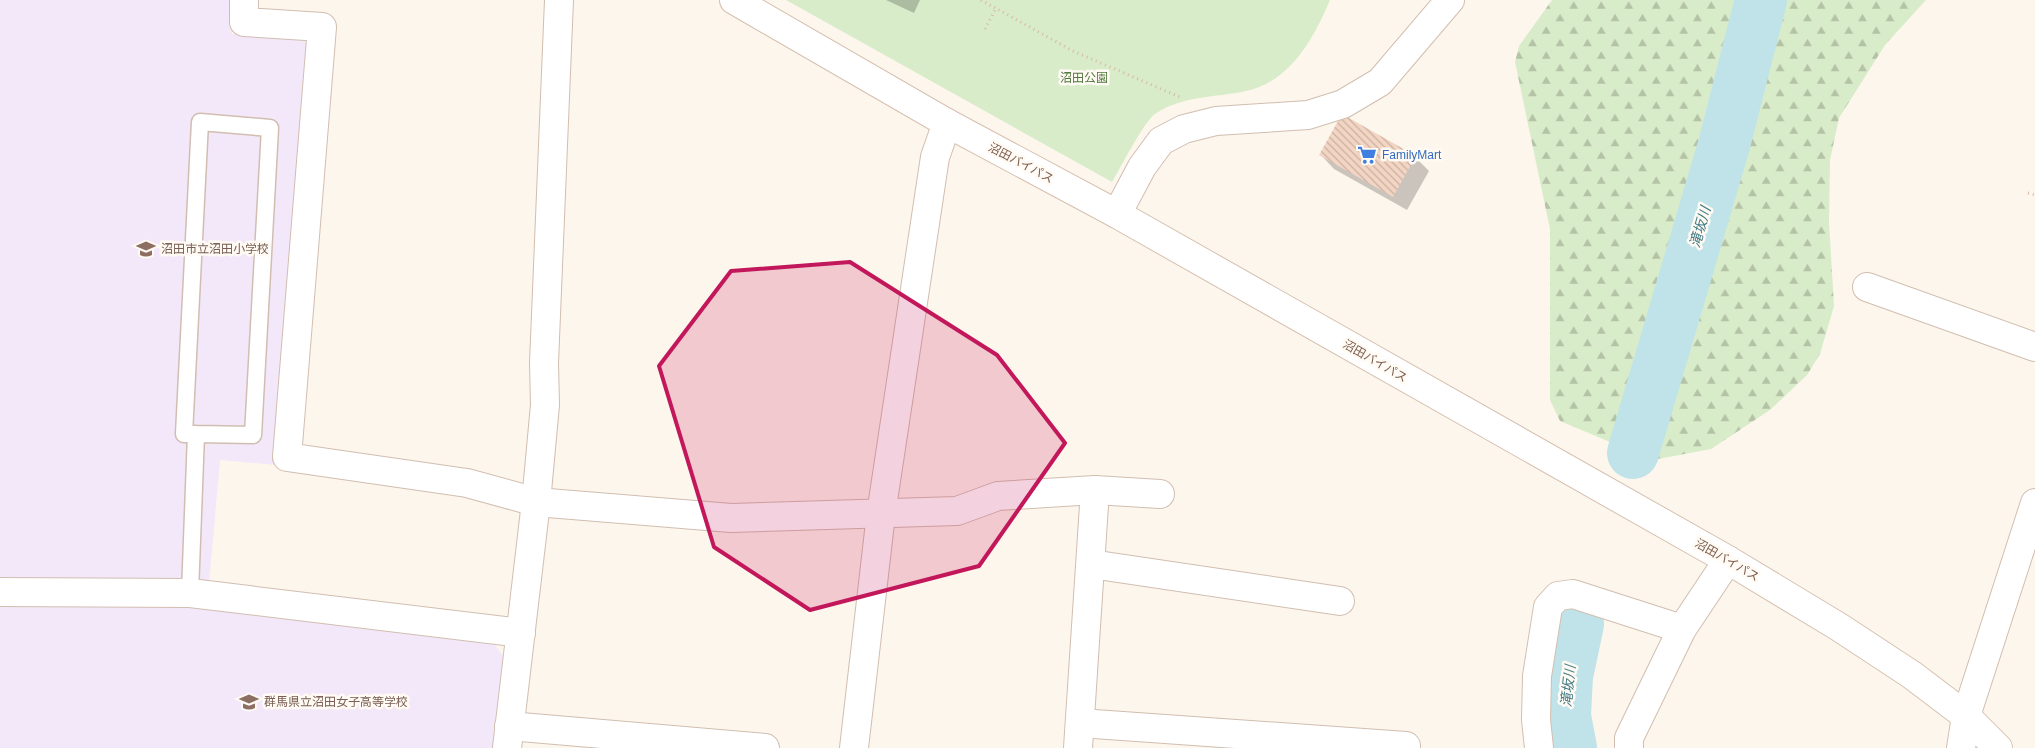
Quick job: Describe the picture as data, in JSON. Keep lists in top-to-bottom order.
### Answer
{
  "streets": {
    "street": ["沼田バイパス"]
  },
  "water": ["滝坂川"],
  "parks": ["沼田公園"],
  "places": {
    "supermarket": ["FamilyMart"],
    "school or university": ["沼田市立沼田小学校", "群馬県立沼田女子高等学校"]
  }
}
